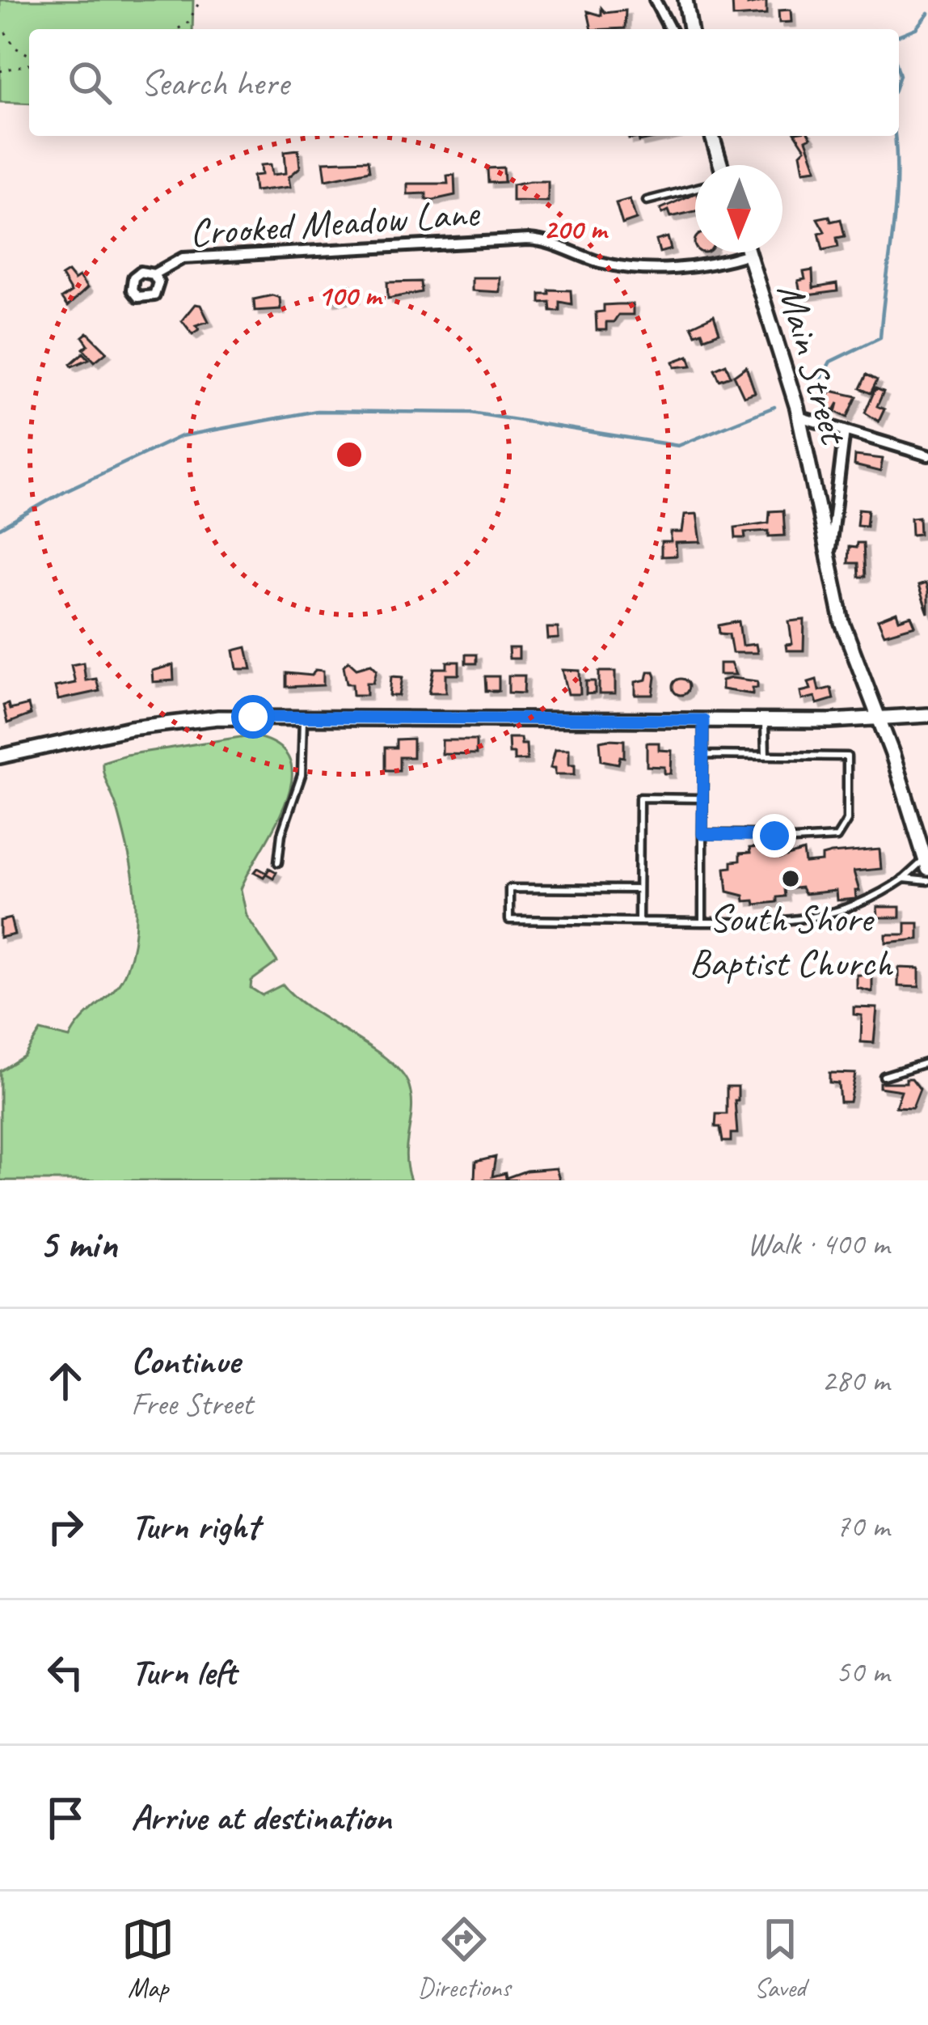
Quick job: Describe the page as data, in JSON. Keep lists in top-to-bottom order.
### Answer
{
  "streets": {
    "street": ["Crooked Meadow Lane", "Main Street"]
  },
  "crossings": [
    ["Crooked Meadow Lane", "Main Street"]
  ],
  "places": ["South Shore Baptist Church"],
  "north": "bottom",
  "page": {
    "search": "Search here",
    "heading": ["5 min", "Walk · 400 m"],
    "list": [
      ["Continue", "Free Street", "280 m"],
      ["Turn right", "70 m"],
      ["Turn left", "50 m"],
      "Arrive at destination"
    ],
    "nav": ["Map", "Directions", "Saved"]
  },
  "rings": ["200 m", "100 m"]
}
